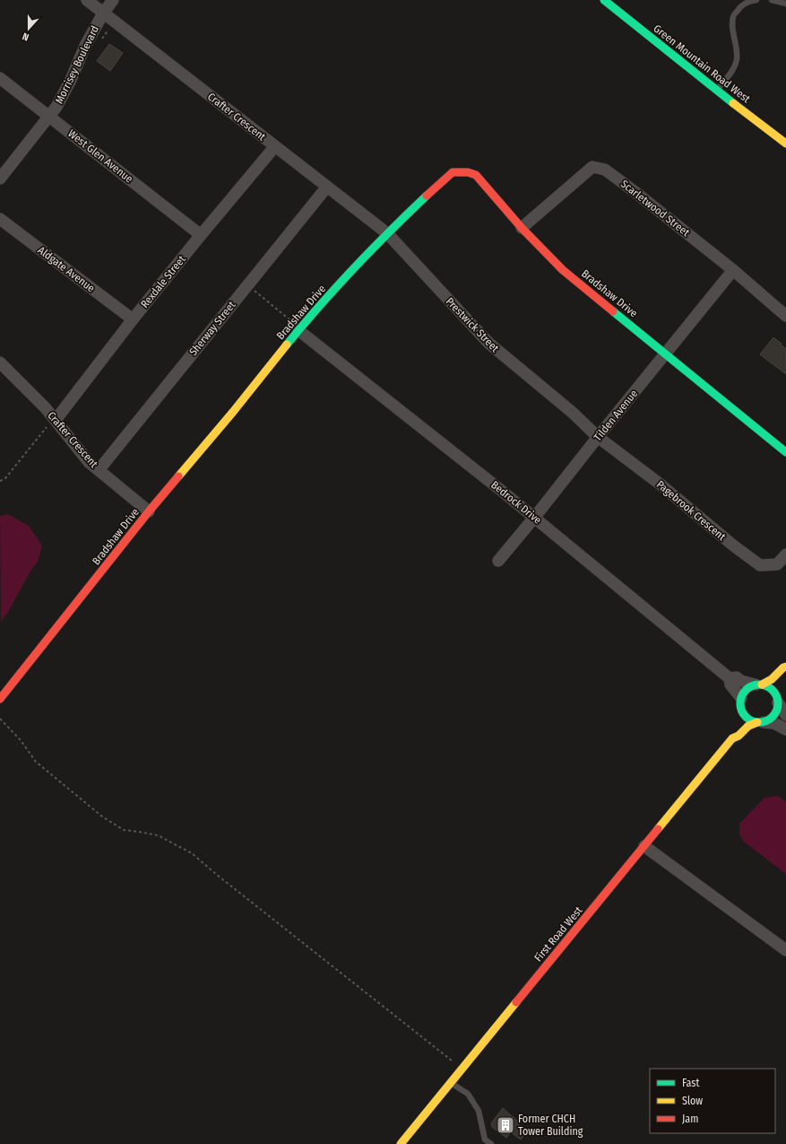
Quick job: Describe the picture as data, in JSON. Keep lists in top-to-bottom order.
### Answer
{
  "streets": {
    "street": [
      "Green Mountain Road West",
      "Morrisey Boulevard",
      "Crafter Crescent",
      "West Glen Avenue",
      "Scarletwood Street",
      "Aldgate Avenue",
      "Rexdale Street",
      "Bradshaw Drive",
      "Prestwick Street",
      "Sherway Street",
      "Tilden Avenue",
      "Bedrock Drive",
      "Pagebrook Crescent",
      "First Road West"
    ]
  },
  "crossings": [
    ["Morrisey Boulevard", "Crafter Crescent"],
    ["Morrisey Boulevard", "West Glen Avenue"],
    ["Crafter Crescent", "Rexdale Street"],
    ["Crafter Crescent", "Bradshaw Drive"],
    ["Crafter Crescent", "Prestwick Street"],
    ["Crafter Crescent", "Sherway Street"],
    ["West Glen Avenue", "Rexdale Street"],
    ["Scarletwood Street", "Bradshaw Drive"],
    ["Scarletwood Street", "Tilden Avenue"],
    ["Aldgate Avenue", "Rexdale Street"],
    ["Bradshaw Drive", "Prestwick Street"],
    ["Bradshaw Drive", "Tilden Avenue"],
    ["Bradshaw Drive", "Bedrock Drive"],
    ["Prestwick Street", "Tilden Avenue"],
    ["Prestwick Street", "Pagebrook Crescent"],
    ["Tilden Avenue", "Bedrock Drive"],
    ["Tilden Avenue", "Pagebrook Crescent"],
    ["Bedrock Drive", "First Road West"]
  ],
  "places": {
    "building": ["Former CHCH Tower Building"]
  },
  "legend": ["Fast", "Slow", "Jam"],
  "north": "bottom"
}
